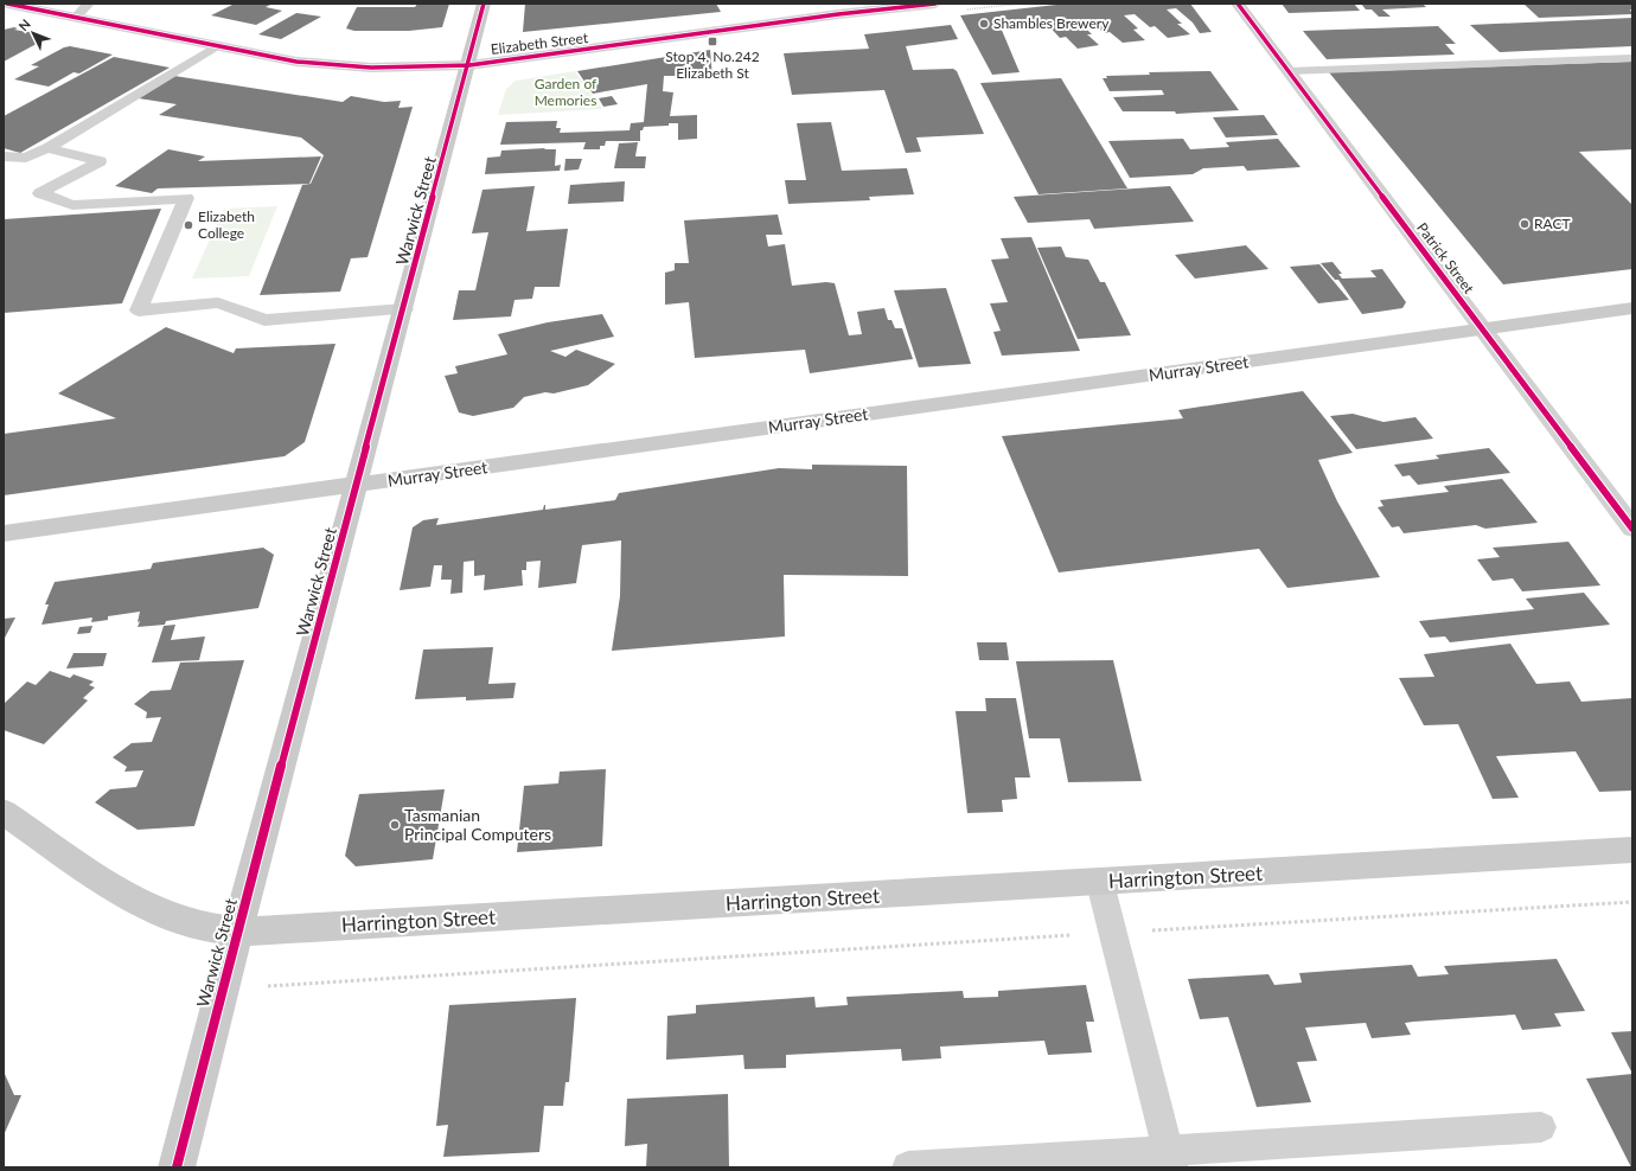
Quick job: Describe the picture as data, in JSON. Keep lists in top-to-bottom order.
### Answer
{
  "streets": {
    "main road": ["Warwick Street", "Murray Street", "Harrington Street"],
    "street": ["Elizabeth Street", "Patrick Street"]
  },
  "crossings": [
    ["Elizabeth Street", "Warwick Street"],
    ["Warwick Street", "Murray Street"],
    ["Warwick Street", "Harrington Street"],
    ["Patrick Street", "Murray Street"]
  ],
  "parks": ["Garden of Memories"],
  "places": {
    "other": [
      "Shambles Brewery",
      "RACT",
      "Elizabeth College",
      "Tasmanian Principal Computers"
    ],
    "transit": ["Stop 4, No.242 Elizabeth St"]
  },
  "north": "top left"
}
